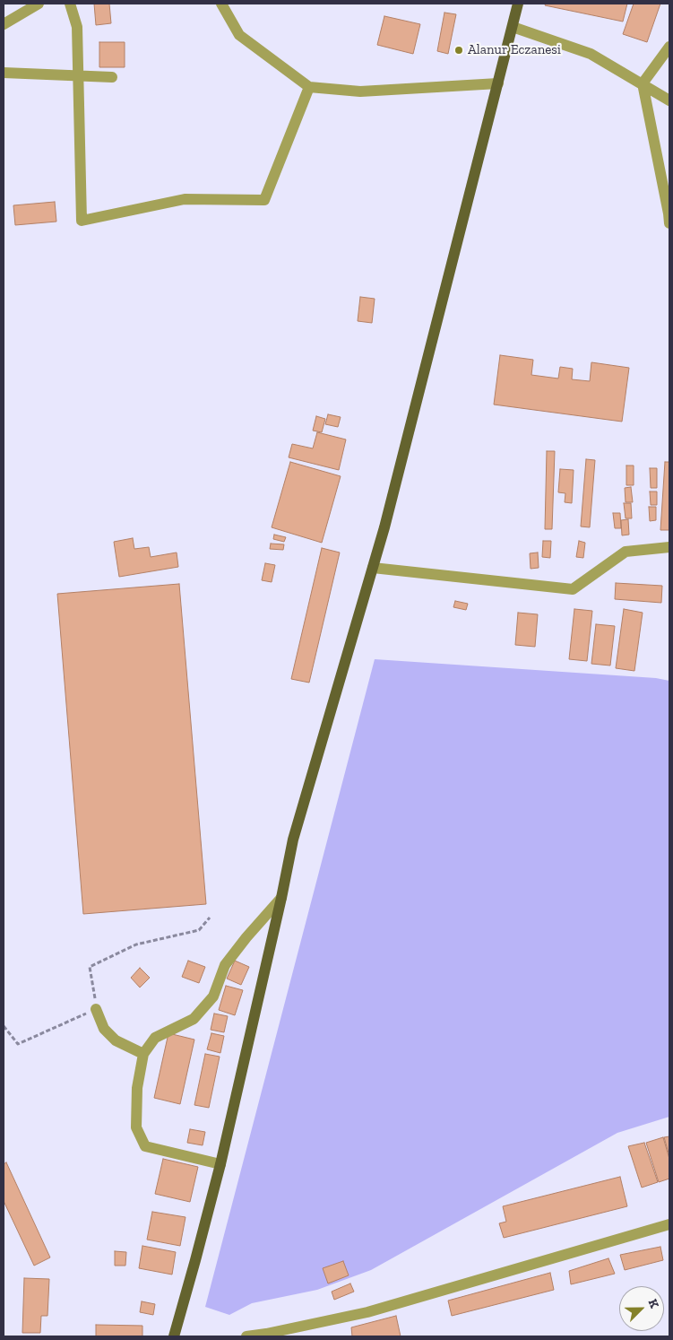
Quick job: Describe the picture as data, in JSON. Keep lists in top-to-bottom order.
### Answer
{
  "places": ["Alanur Eczanesi"],
  "north": "top right"
}
